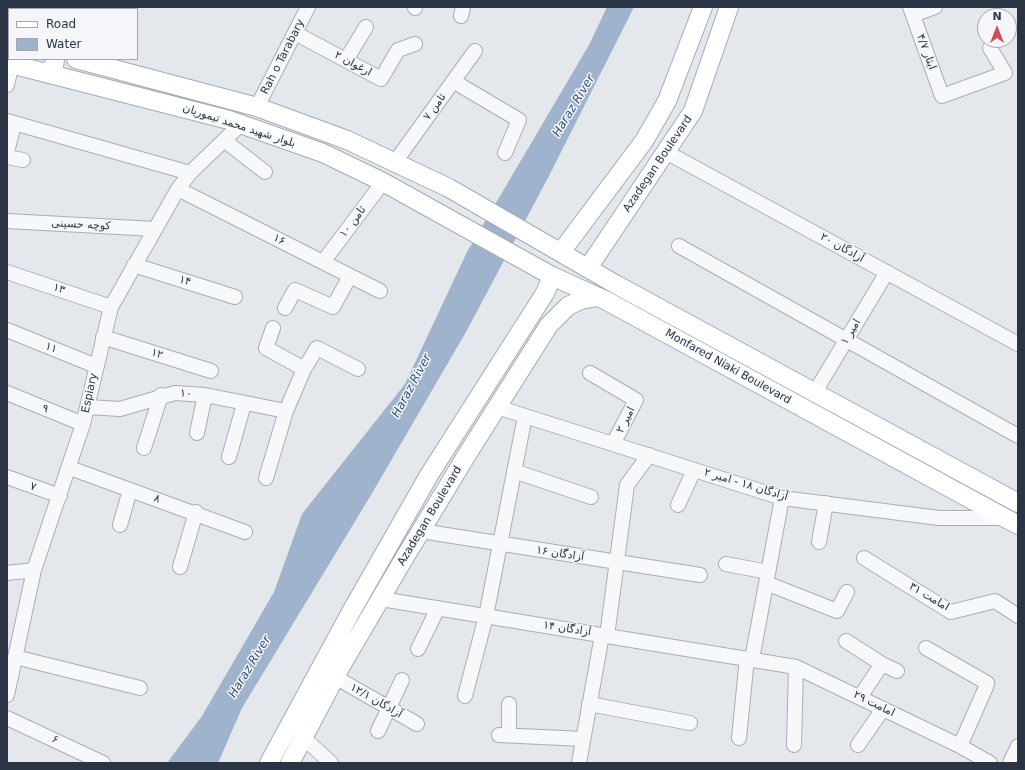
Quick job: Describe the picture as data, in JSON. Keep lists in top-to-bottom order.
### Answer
{
  "streets": {
    "main road": ["بلوار شهید محمد تیموریان", "Azadegan Boulevard", "Monfared Niaki Boulevard"],
    "street": [
      "ایثار ۴/۷",
      "Rah o Tarabary",
      "ارغوان ۲",
      "ثامن ۷",
      "ثامن ۱۰",
      "کوچه حسینی",
      "۱۶",
      "آزادگان ۲۰",
      "۱۴",
      "۱۳",
      "امیر ۱",
      "۱۱",
      "۱۲",
      "Espiary",
      "۱۰",
      "۹",
      "امیر ۲",
      "آزادگان ۱۸ - امیر ۲",
      "۷",
      "۸",
      "آزادگان ۱۶",
      "امامت ۳۱",
      "آزادگان ۱۴",
      "آزادگان ۱۲/۱",
      "امامت ۲۹",
      "۶"
    ]
  },
  "crossings": [
    ["Rah o Tarabary", "ارغوان ۲"],
    ["Rah o Tarabary", "بلوار شهید محمد تیموریان"],
    ["ثامن ۷", "بلوار شهید محمد تیموریان"],
    ["بلوار شهید محمد تیموریان", "ثامن ۱۰"],
    ["بلوار شهید محمد تیموریان", "Monfared Niaki Boulevard"],
    ["بلوار شهید محمد تیموریان", "Espiary"],
    ["Azadegan Boulevard", "آزادگان ۲۰"],
    ["Azadegan Boulevard", "Monfared Niaki Boulevard"],
    ["Azadegan Boulevard", "آزادگان ۱۸ - امیر ۲"],
    ["Azadegan Boulevard", "آزادگان ۱۶"],
    ["Azadegan Boulevard", "آزادگان ۱۴"],
    ["Azadegan Boulevard", "آزادگان ۱۲/۱"],
    ["ثامن ۱۰", "۱۶"],
    ["کوچه حسینی", "Espiary"],
    ["۱۶", "Espiary"],
    ["آزادگان ۲۰", "امیر ۱"],
    ["۱۴", "Espiary"],
    ["۱۳", "Espiary"],
    ["امیر ۱", "Monfared Niaki Boulevard"],
    ["۱۱", "Espiary"],
    ["۱۲", "Espiary"],
    ["Monfared Niaki Boulevard", "آزادگان ۱۸ - امیر ۲"],
    ["Espiary", "۱۰"],
    ["Espiary", "۹"],
    ["Espiary", "۷"],
    ["Espiary", "۸"],
    ["امیر ۲", "آزادگان ۱۸ - امیر ۲"],
    ["آزادگان ۱۴", "امامت ۲۹"]
  ],
  "water": ["Haraz River"],
  "legend": ["Road", "Water"],
  "north": "top"
}
